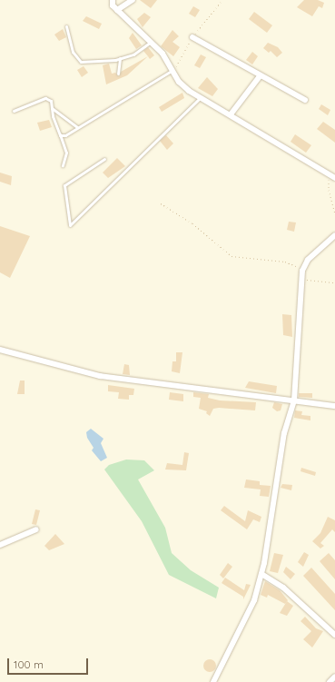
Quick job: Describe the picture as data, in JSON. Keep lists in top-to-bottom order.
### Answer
{
  "scale_bar": "100 m"
}
